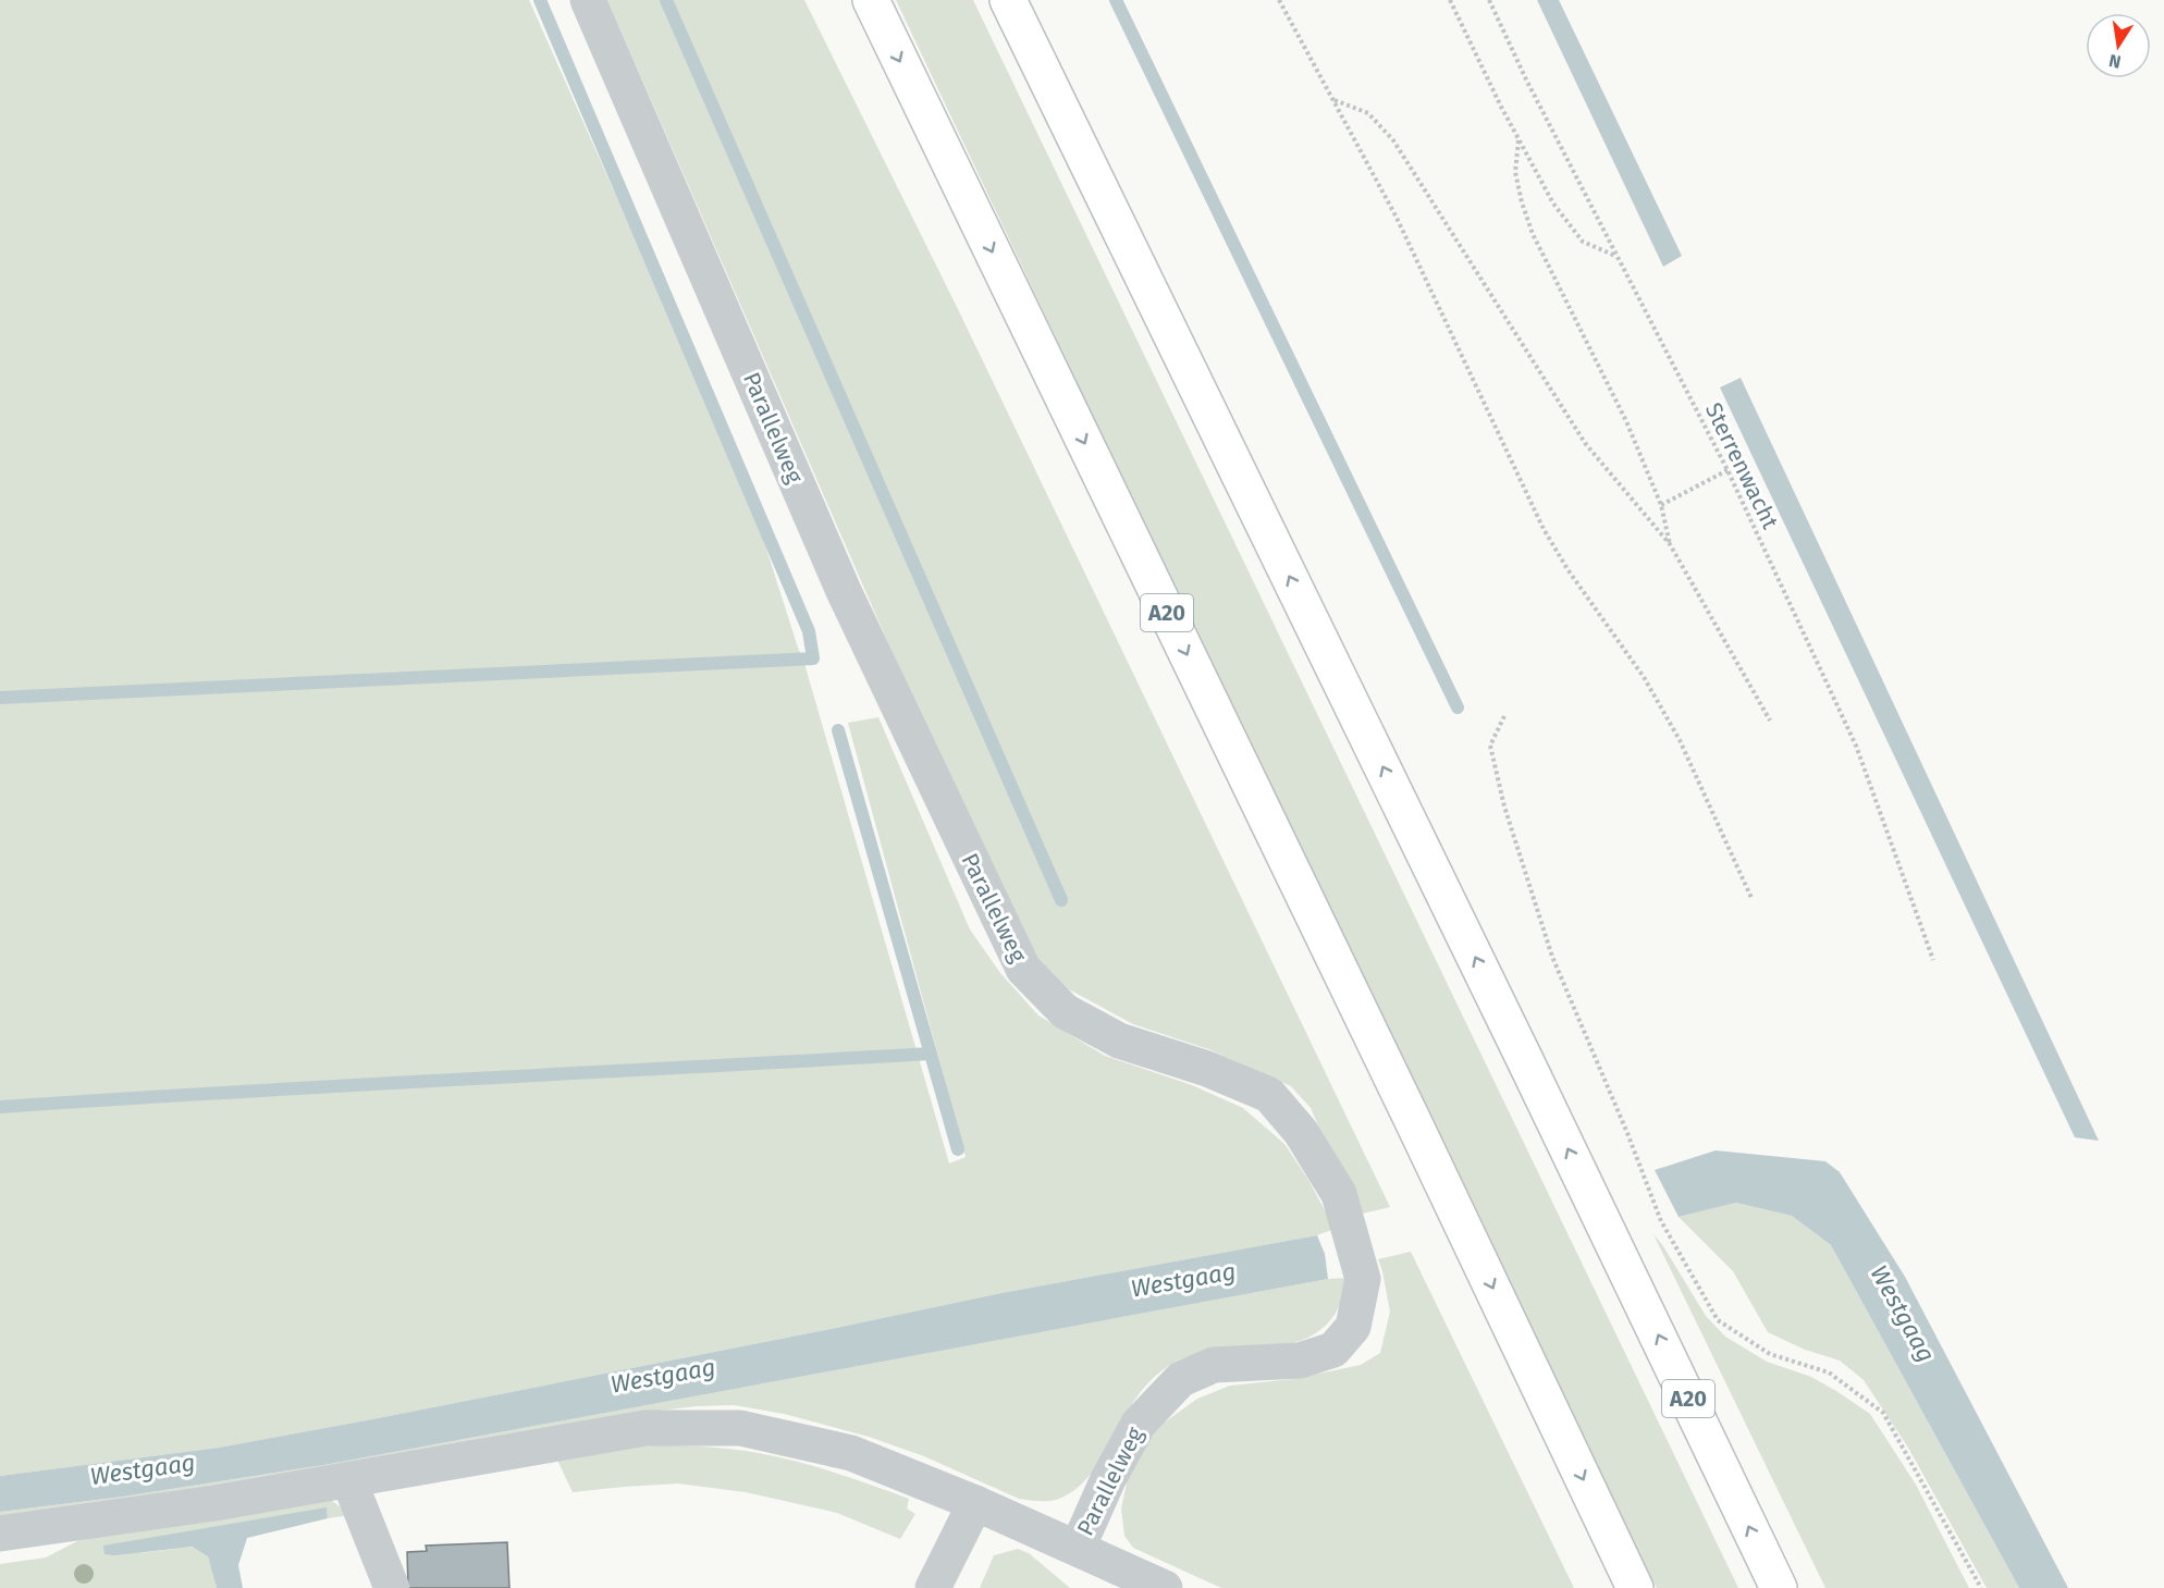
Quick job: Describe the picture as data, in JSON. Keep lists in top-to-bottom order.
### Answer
{
  "streets": {
    "highway": ["A20"],
    "street": ["Parallelweg"],
    "path": ["Sterrenwacht"]
  },
  "water": ["Westgaag"],
  "north": "bottom"
}
